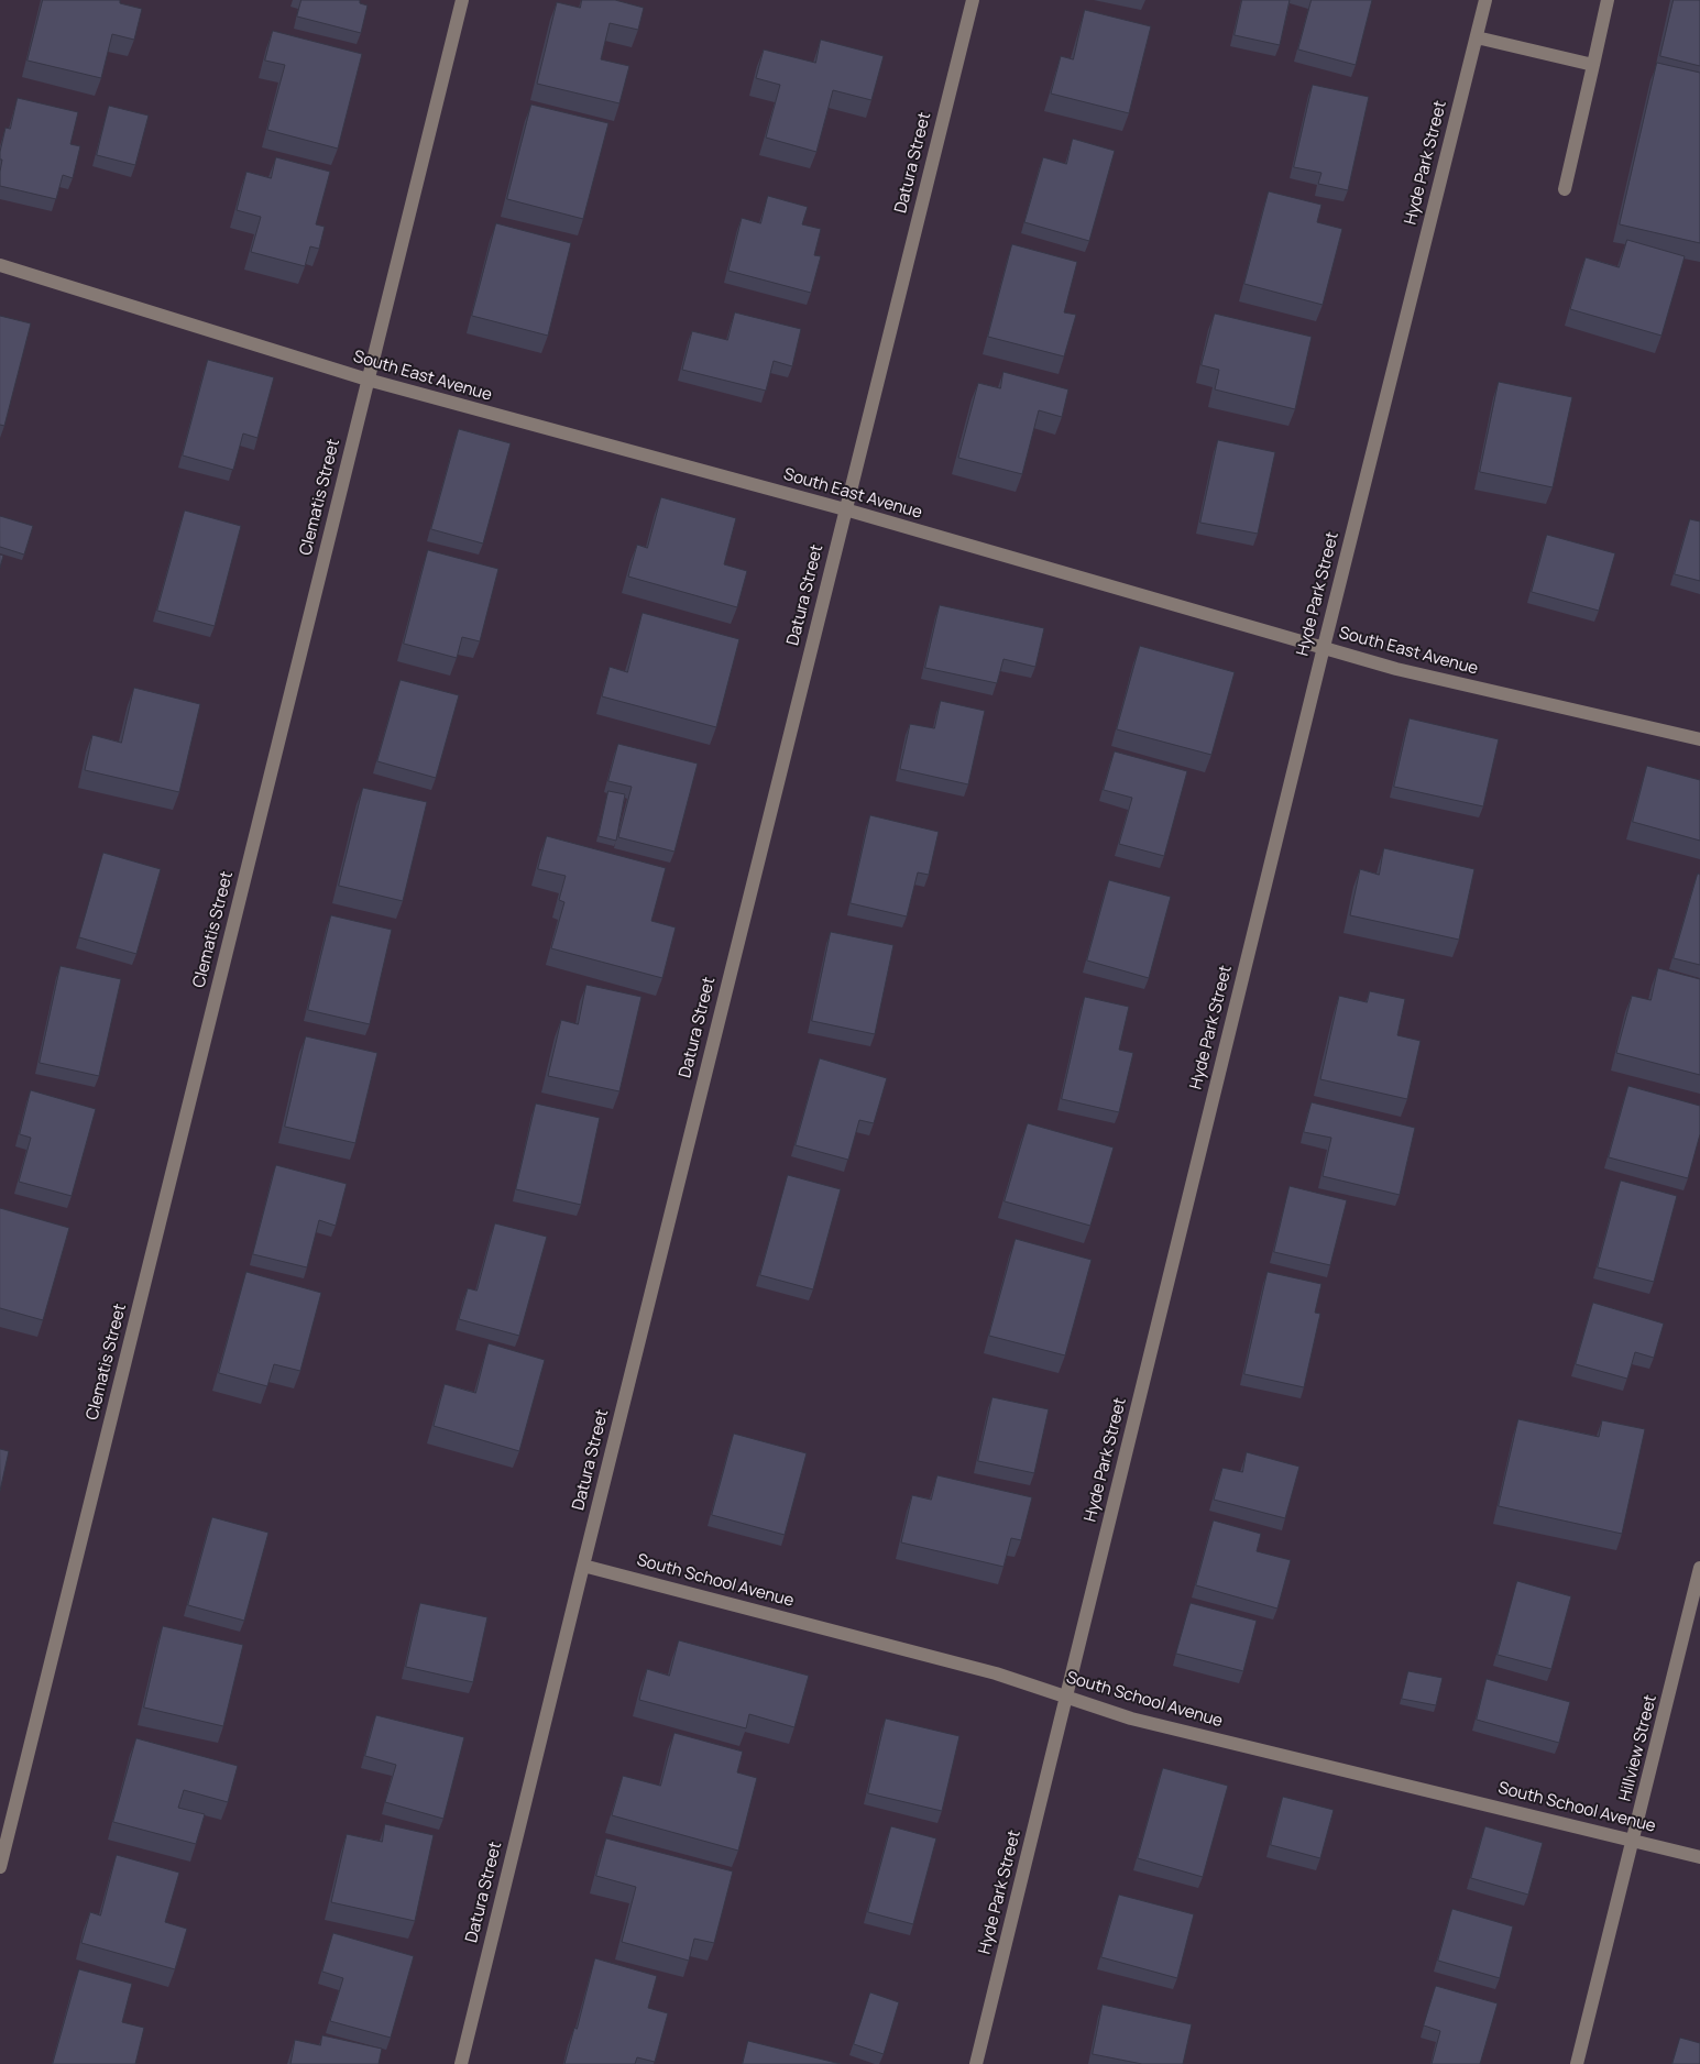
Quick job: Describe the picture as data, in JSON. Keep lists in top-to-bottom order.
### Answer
{
  "streets": {
    "street": [
      "Datura Street",
      "Hyde Park Street",
      "South East Avenue",
      "Clematis Street",
      "South School Avenue",
      "Hillview Street"
    ]
  },
  "crossings": [
    ["Datura Street", "South East Avenue"],
    ["Datura Street", "South School Avenue"],
    ["Hyde Park Street", "South East Avenue"],
    ["Hyde Park Street", "South School Avenue"],
    ["South East Avenue", "Clematis Street"],
    ["South School Avenue", "Hillview Street"]
  ]
}
